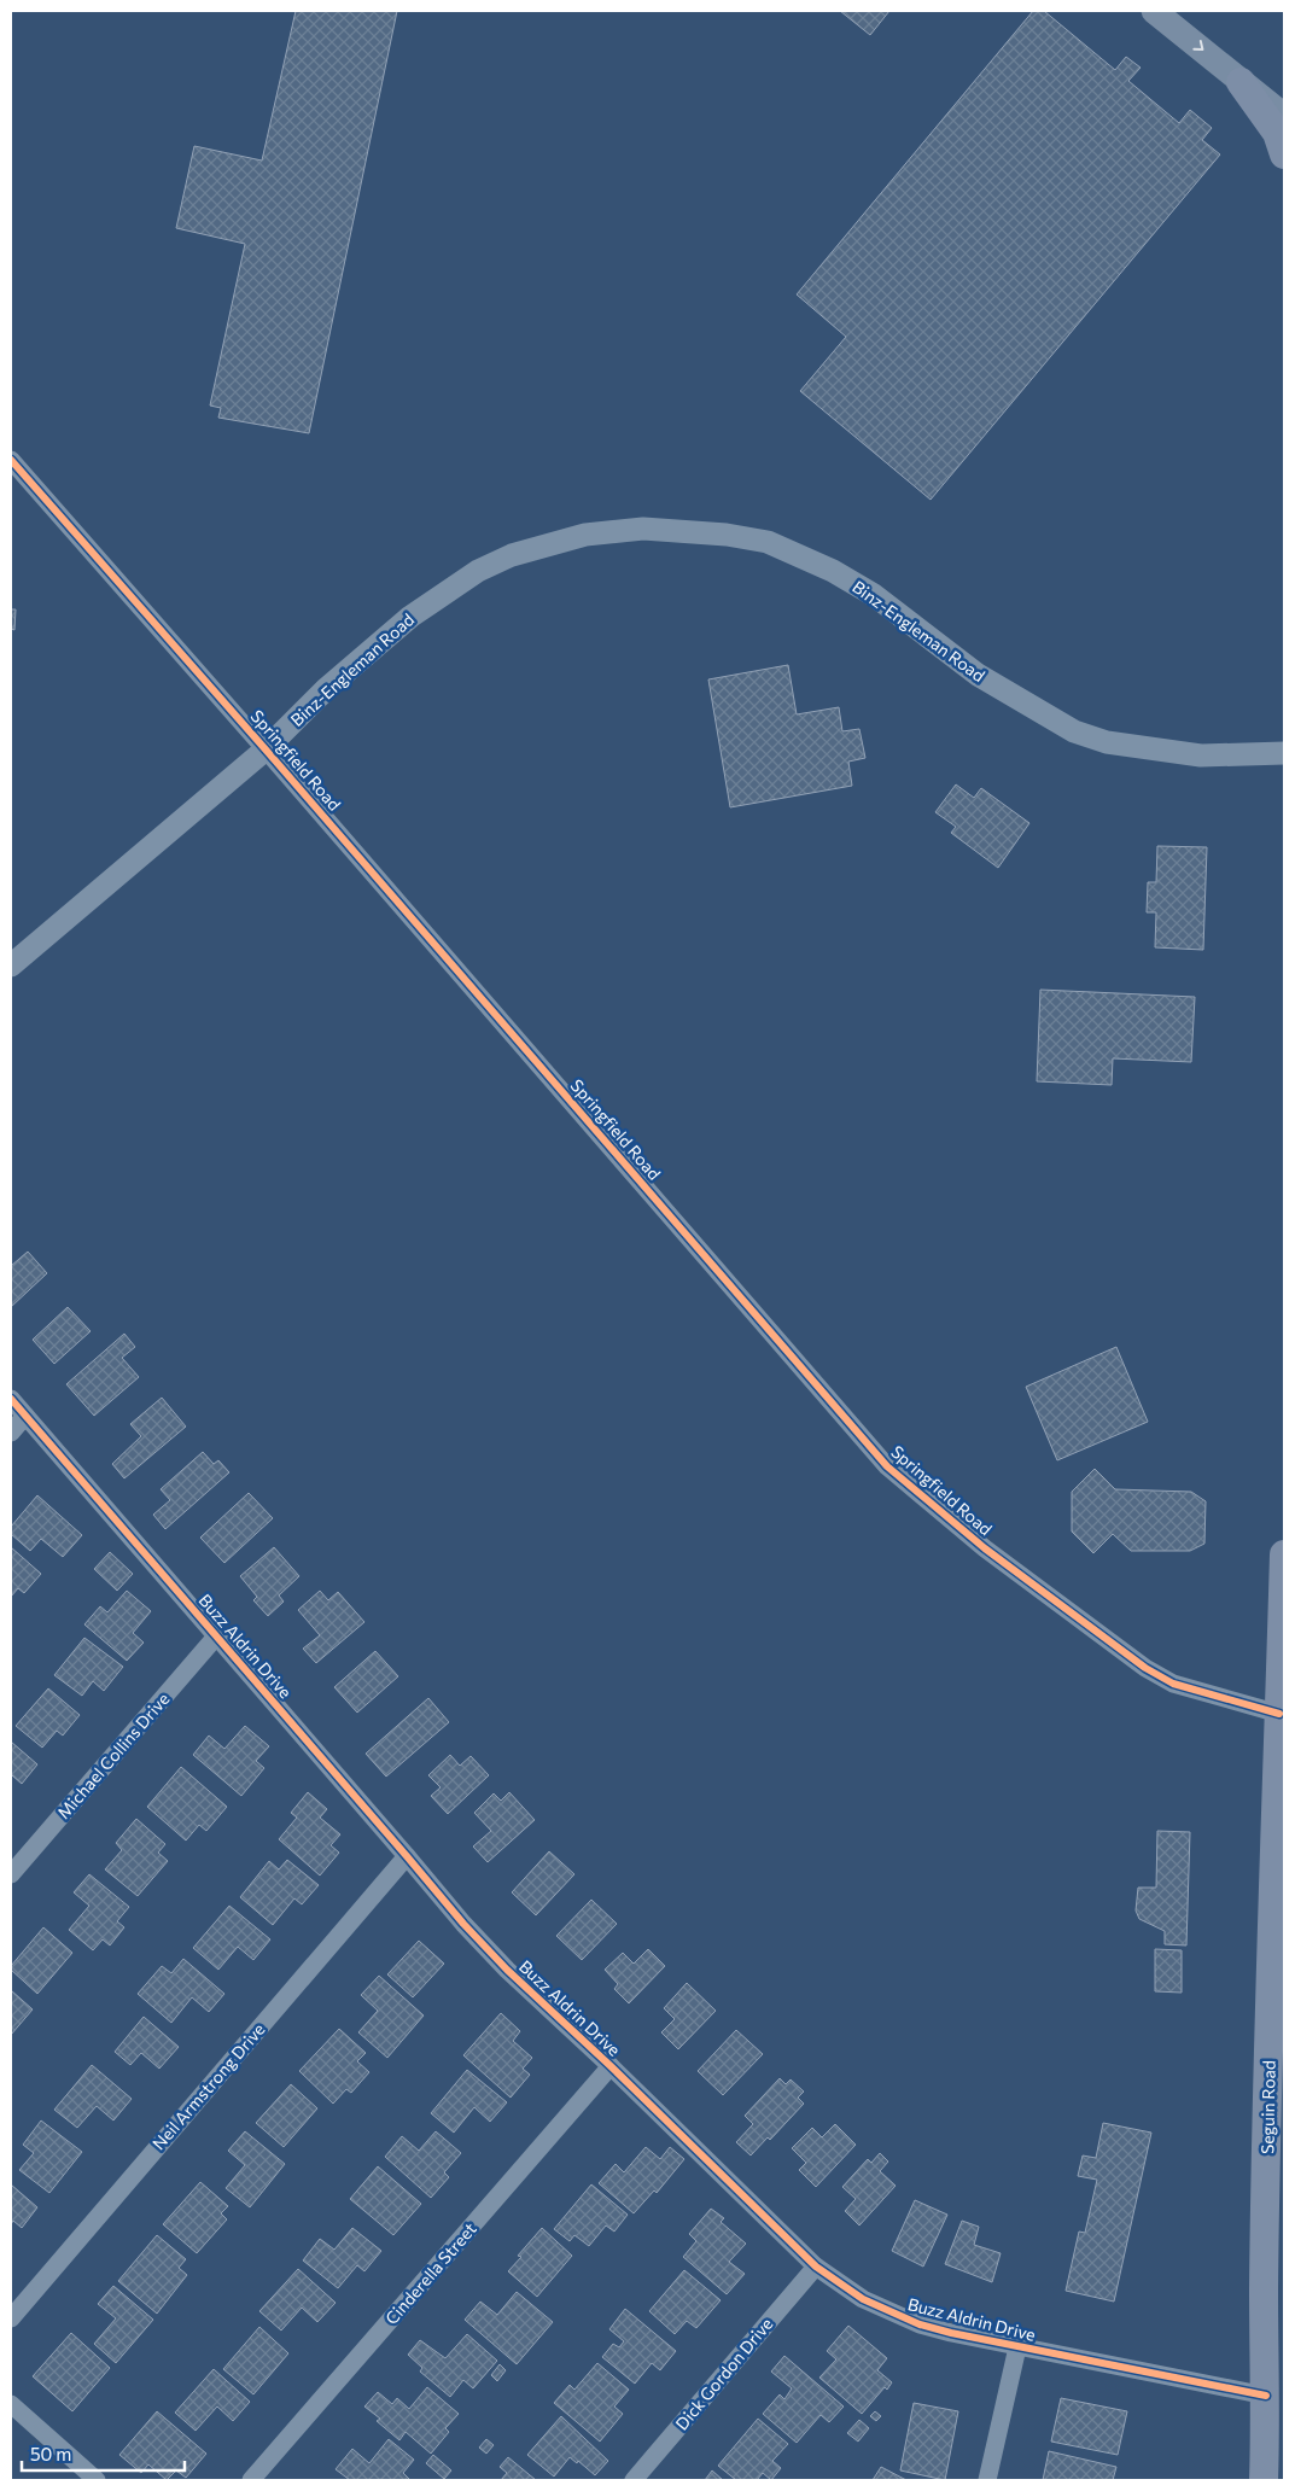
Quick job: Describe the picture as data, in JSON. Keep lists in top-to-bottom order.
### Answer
{
  "streets": {
    "main road": ["Seguin Road"],
    "street": [
      "Binz-Engleman Road",
      "Springfield Road",
      "Buzz Aldrin Drive",
      "Michael Collins Drive",
      "Neil Armstrong Drive",
      "Cinderella Street",
      "Dick Gordon Drive"
    ]
  },
  "crossings": [
    ["Binz-Engleman Road", "Springfield Road"],
    ["Springfield Road", "Seguin Road"],
    ["Buzz Aldrin Drive", "Michael Collins Drive"],
    ["Buzz Aldrin Drive", "Neil Armstrong Drive"],
    ["Buzz Aldrin Drive", "Seguin Road"],
    ["Buzz Aldrin Drive", "Cinderella Street"],
    ["Buzz Aldrin Drive", "Dick Gordon Drive"]
  ],
  "scale_bar": "50 m"
}
